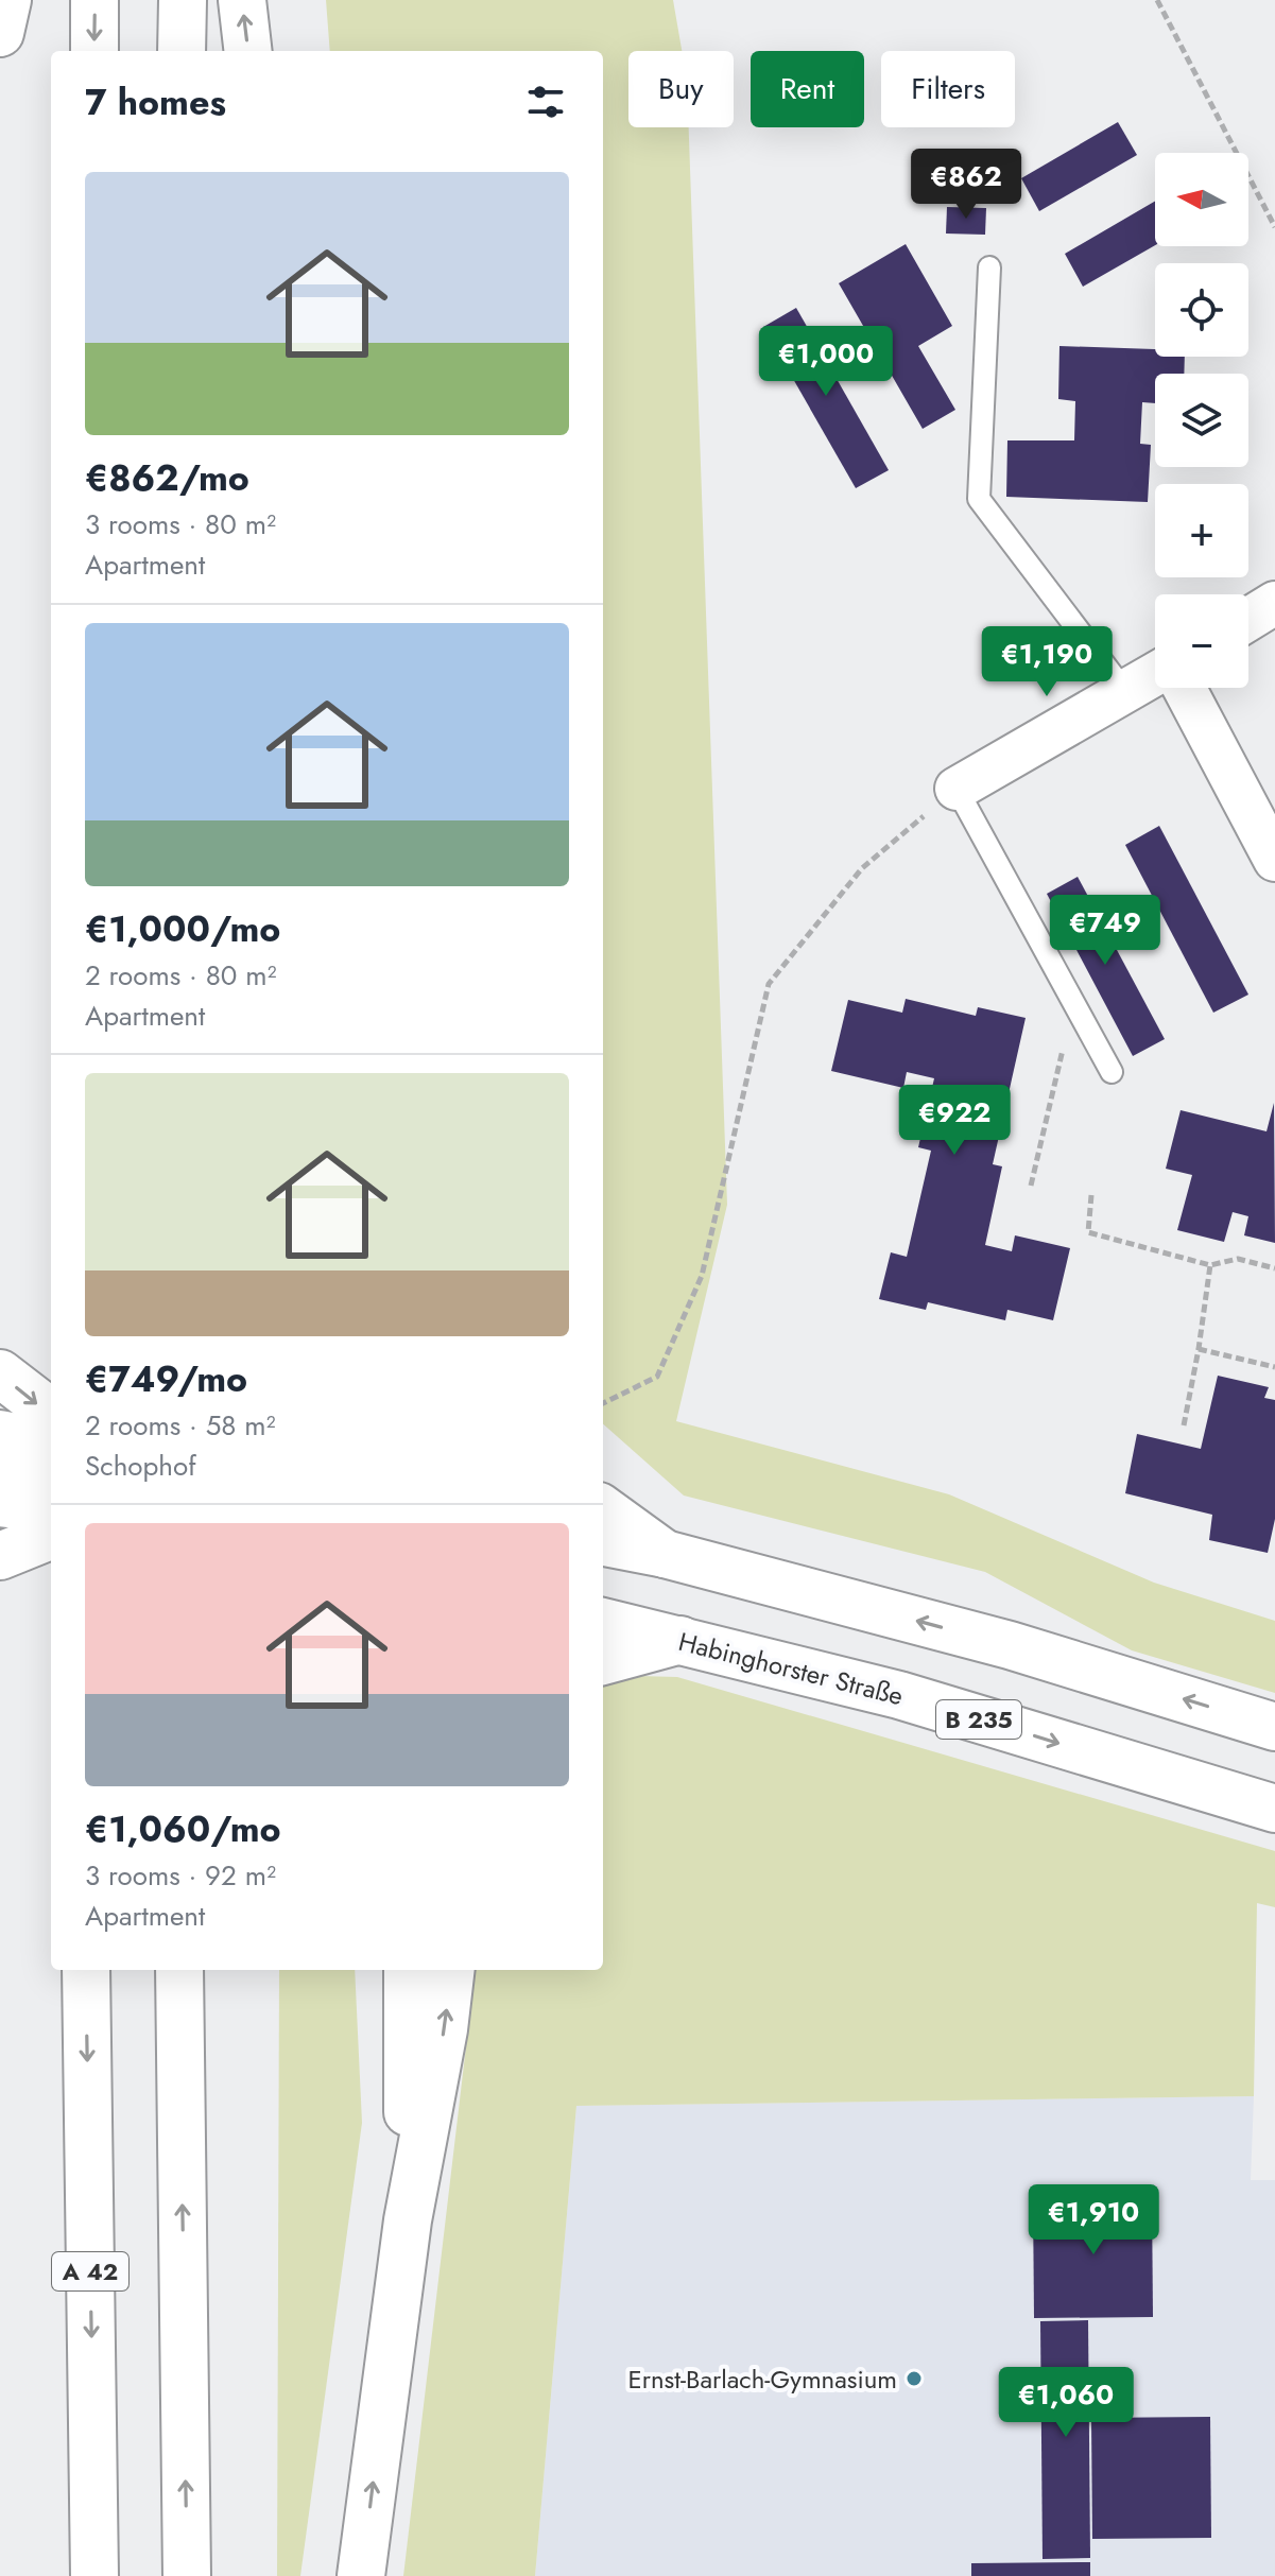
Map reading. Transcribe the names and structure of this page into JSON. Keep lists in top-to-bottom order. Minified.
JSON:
{"streets":{"main road":["Habinghorster Straße","B 235","A 42"]},"places":["Ernst-Barlach-Gymnasium"],"north":"left","page":{"chip":["Buy","Rent","Filters"],"heading":"7 homes","price":["€862","€1,000","€1,190","€749","€922","€1,910","€1,060"],"map_buttons":["+","−"],"list":[{"name":"€862/mo","note":"3 rooms · 80 m² · Apartment"},{"name":"€1,000/mo","note":"2 rooms · 80 m² · Apartment"},{"name":"€749/mo","note":"2 rooms · 58 m² · Schophof"},{"name":"€1,060/mo","note":"3 rooms · 92 m² · Apartment"}]}}
